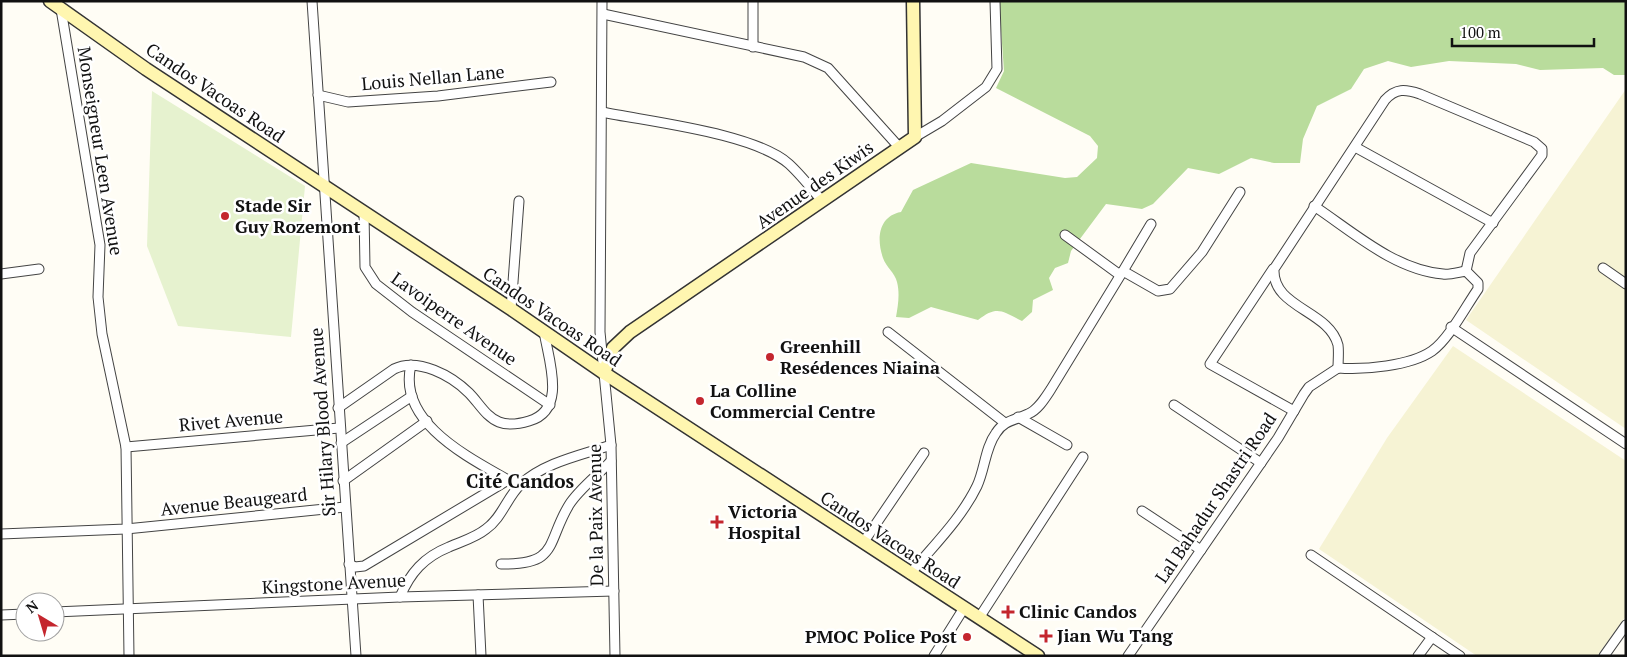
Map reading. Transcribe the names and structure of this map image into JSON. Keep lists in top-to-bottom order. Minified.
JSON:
{"streets":{"main road":["Candos Vacoas Road","Avenue des Kiwis"],"street":["Louis Nellan Lane","Monseigneur Leen Avenue","Lavoiperre Avenue","Rivet Avenue","Sir Hilary Blood Avenue","Lal Bahadur Shastri Road","Avenue Beaugeard","De la Paix Avenue","Kingstone Avenue"]},"crossings":[["Louis Nellan Lane","Sir Hilary Blood Avenue"],["Candos Vacoas Road","Monseigneur Leen Avenue"],["Candos Vacoas Road","Avenue des Kiwis"],["Candos Vacoas Road","Lavoiperre Avenue"],["Candos Vacoas Road","Sir Hilary Blood Avenue"],["Candos Vacoas Road","De la Paix Avenue"],["Monseigneur Leen Avenue","Rivet Avenue"],["Monseigneur Leen Avenue","Avenue Beaugeard"],["Monseigneur Leen Avenue","Kingstone Avenue"],["Avenue des Kiwis","De la Paix Avenue"],["Rivet Avenue","Sir Hilary Blood Avenue"],["Sir Hilary Blood Avenue","Avenue Beaugeard"],["Sir Hilary Blood Avenue","Kingstone Avenue"],["De la Paix Avenue","Kingstone Avenue"]],"districts":["Cité Candos"],"places":{"other":["Stade Sir Guy Rozemont","Greenhill Resédences Niaina","La Colline Commercial Centre","PMOC Police Post"],"health":["Victoria Hospital","Clinic Candos","Jian Wu Tang"]},"scale_bar":"100 m","north":"top left"}
